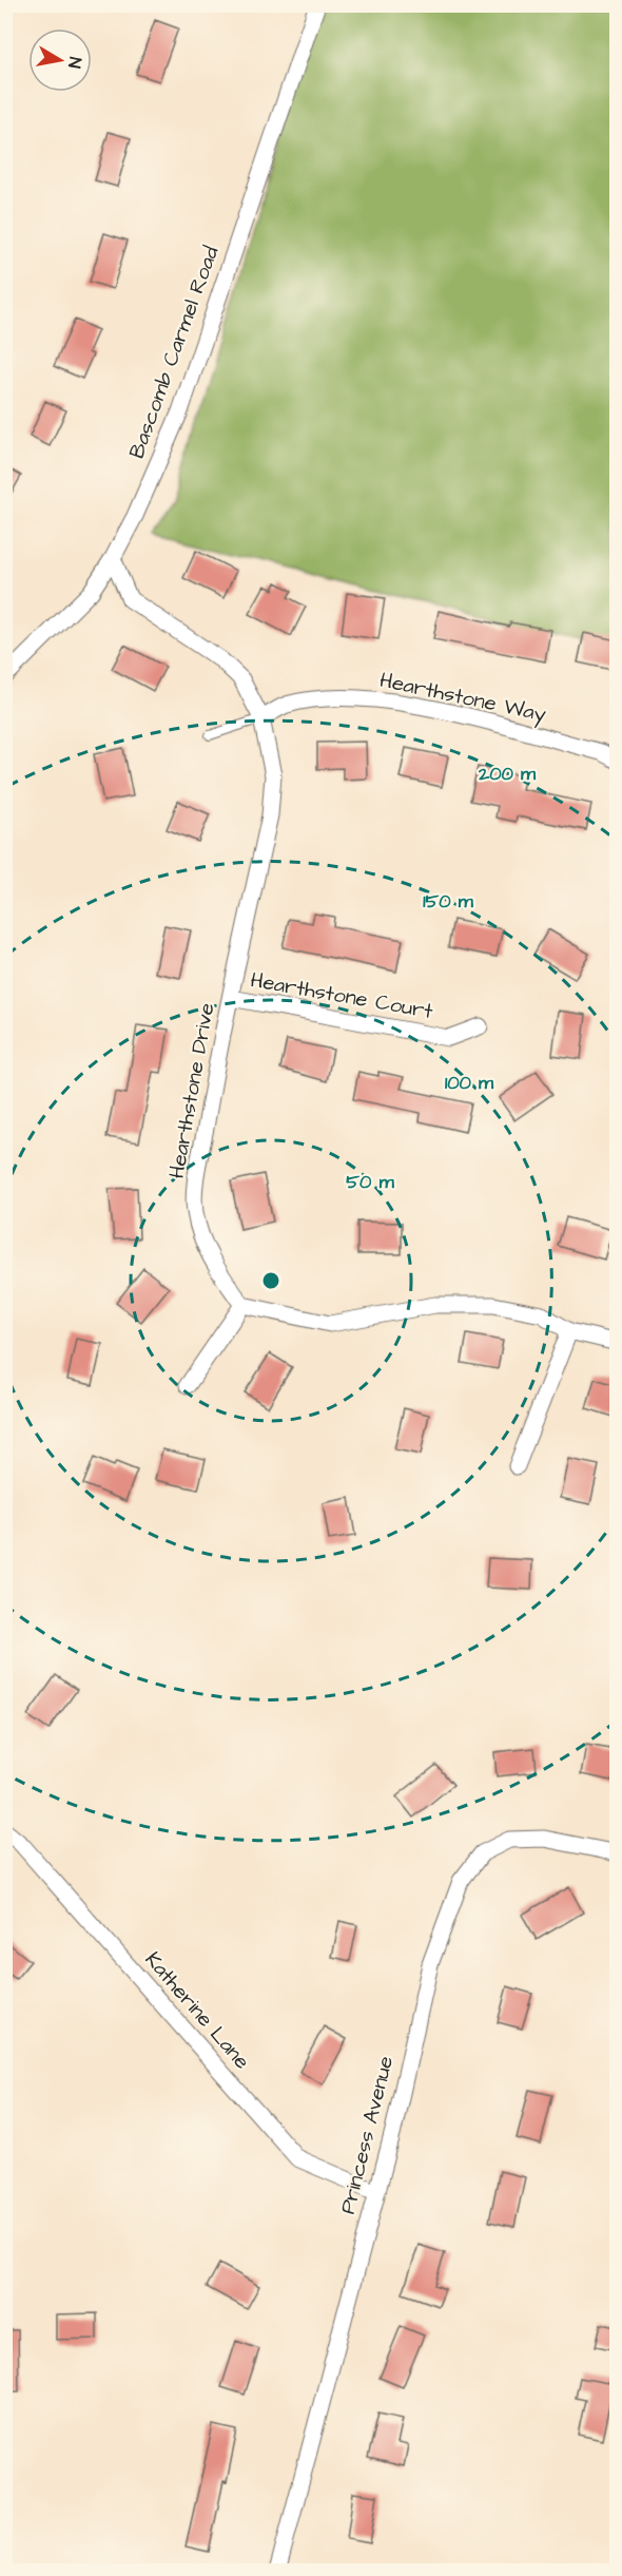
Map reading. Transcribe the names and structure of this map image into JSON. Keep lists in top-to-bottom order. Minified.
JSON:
{"streets":{"street":["Bascomb Carmel Road","Hearthstone Way","Hearthstone Court","Hearthstone Drive","Katherine Lane","Princess Avenue"]},"crossings":[["Bascomb Carmel Road","Hearthstone Drive"],["Hearthstone Way","Hearthstone Drive"],["Hearthstone Court","Hearthstone Drive"],["Katherine Lane","Princess Avenue"]],"north":"right","rings":["200 m","150 m","100 m","50 m"]}
